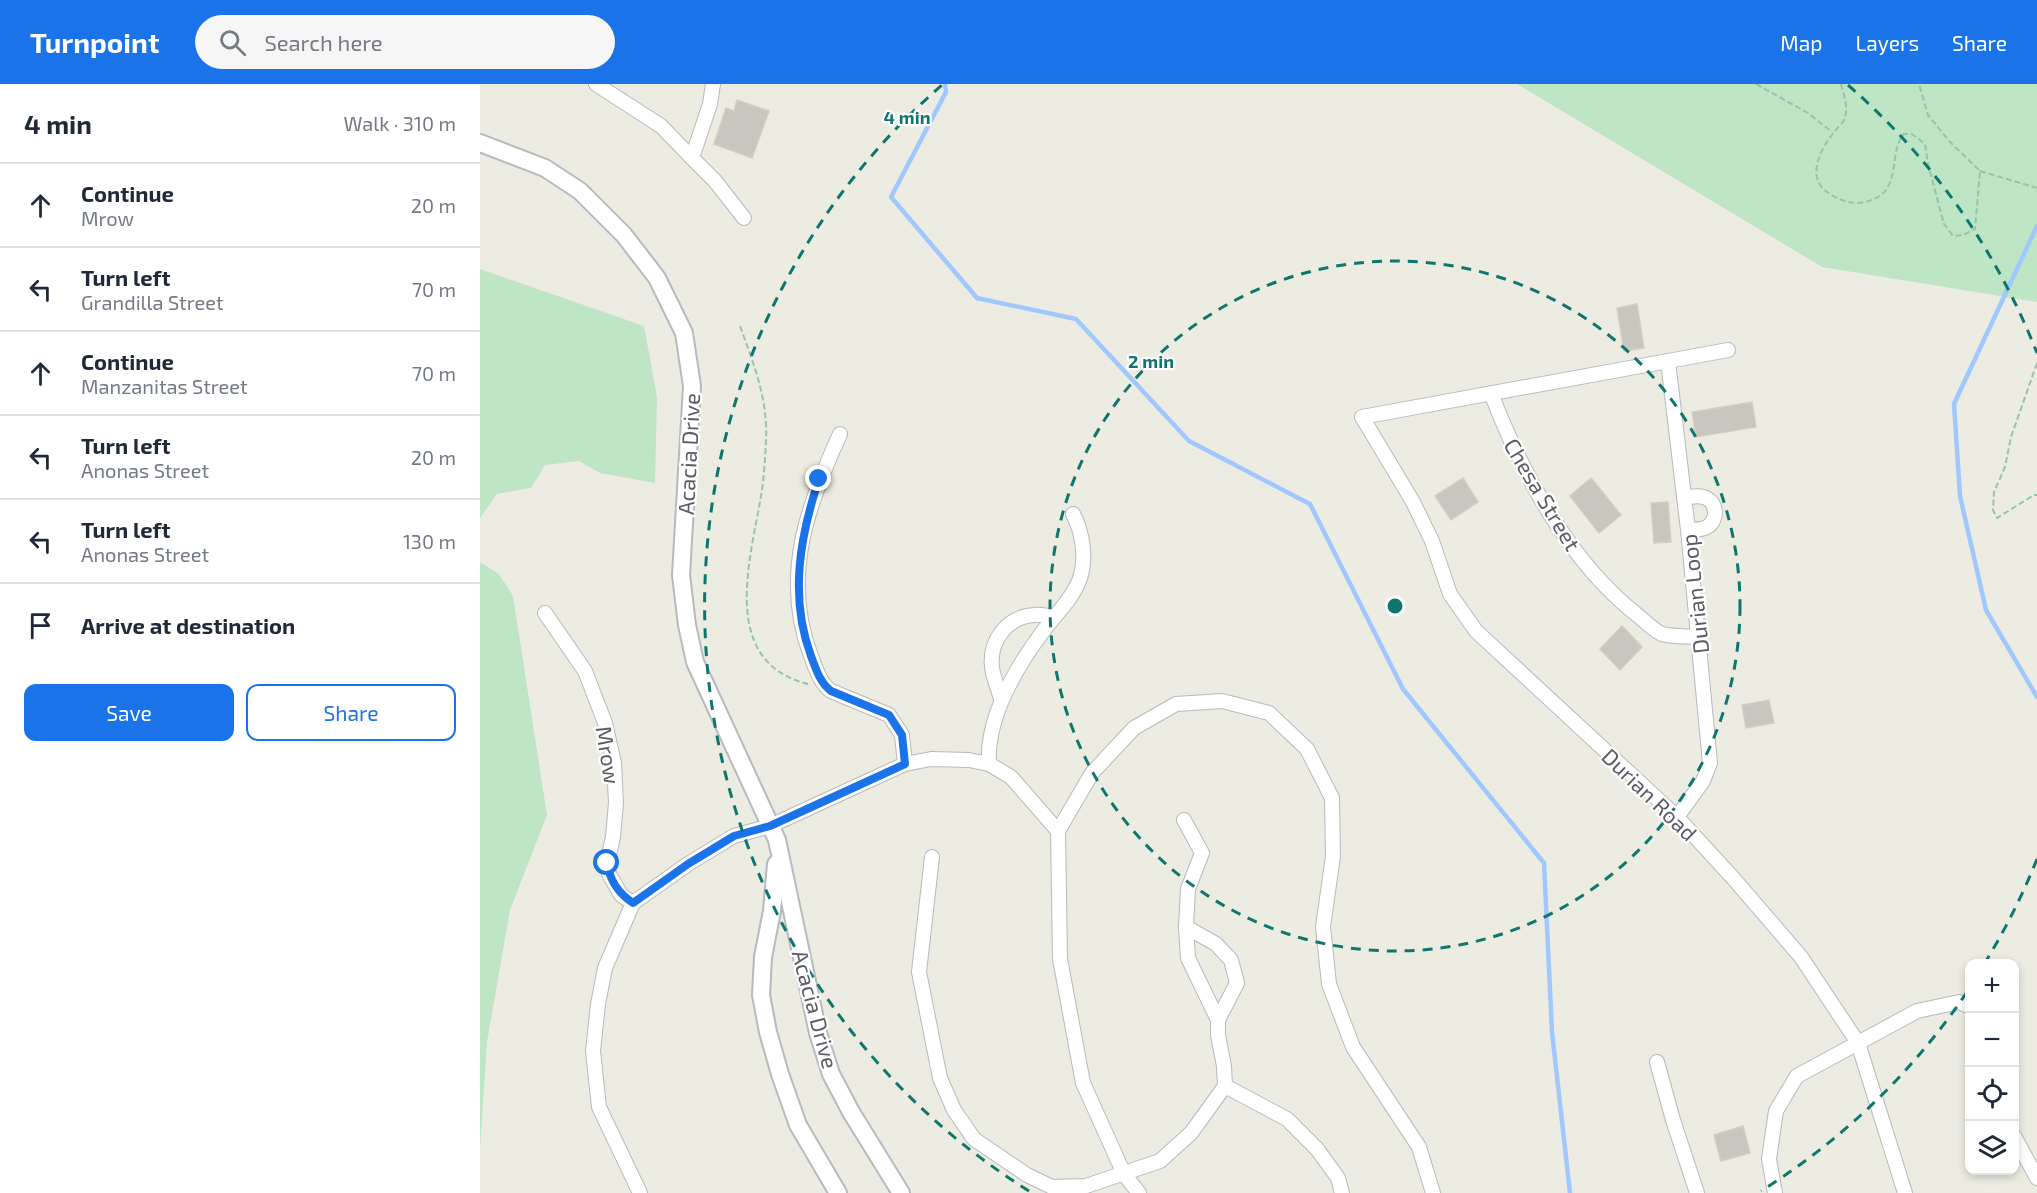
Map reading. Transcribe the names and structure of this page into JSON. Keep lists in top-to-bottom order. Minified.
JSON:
{"streets":{"street":["Acacia Drive","Chesa Street","Durian Loop","Mrow","Durian Road"]},"crossings":[["Chesa Street","Durian Loop"],["Chesa Street","Durian Road"],["Durian Loop","Durian Road"]],"page":{"header":"Turnpoint","search":"Search here","nav":["Map","Layers","Share"],"heading":["4 min","Walk · 310 m"],"list":[["Continue","Mrow","20 m"],["Turn left","Grandilla Street","70 m"],["Continue","Manzanitas Street","70 m"],["Turn left","Anonas Street","20 m"],["Turn left","Anonas Street","130 m"],"Arrive at destination"],"buttons":["Save","Share"],"map_buttons":["+","−"]},"rings":["4 min","2 min"]}
